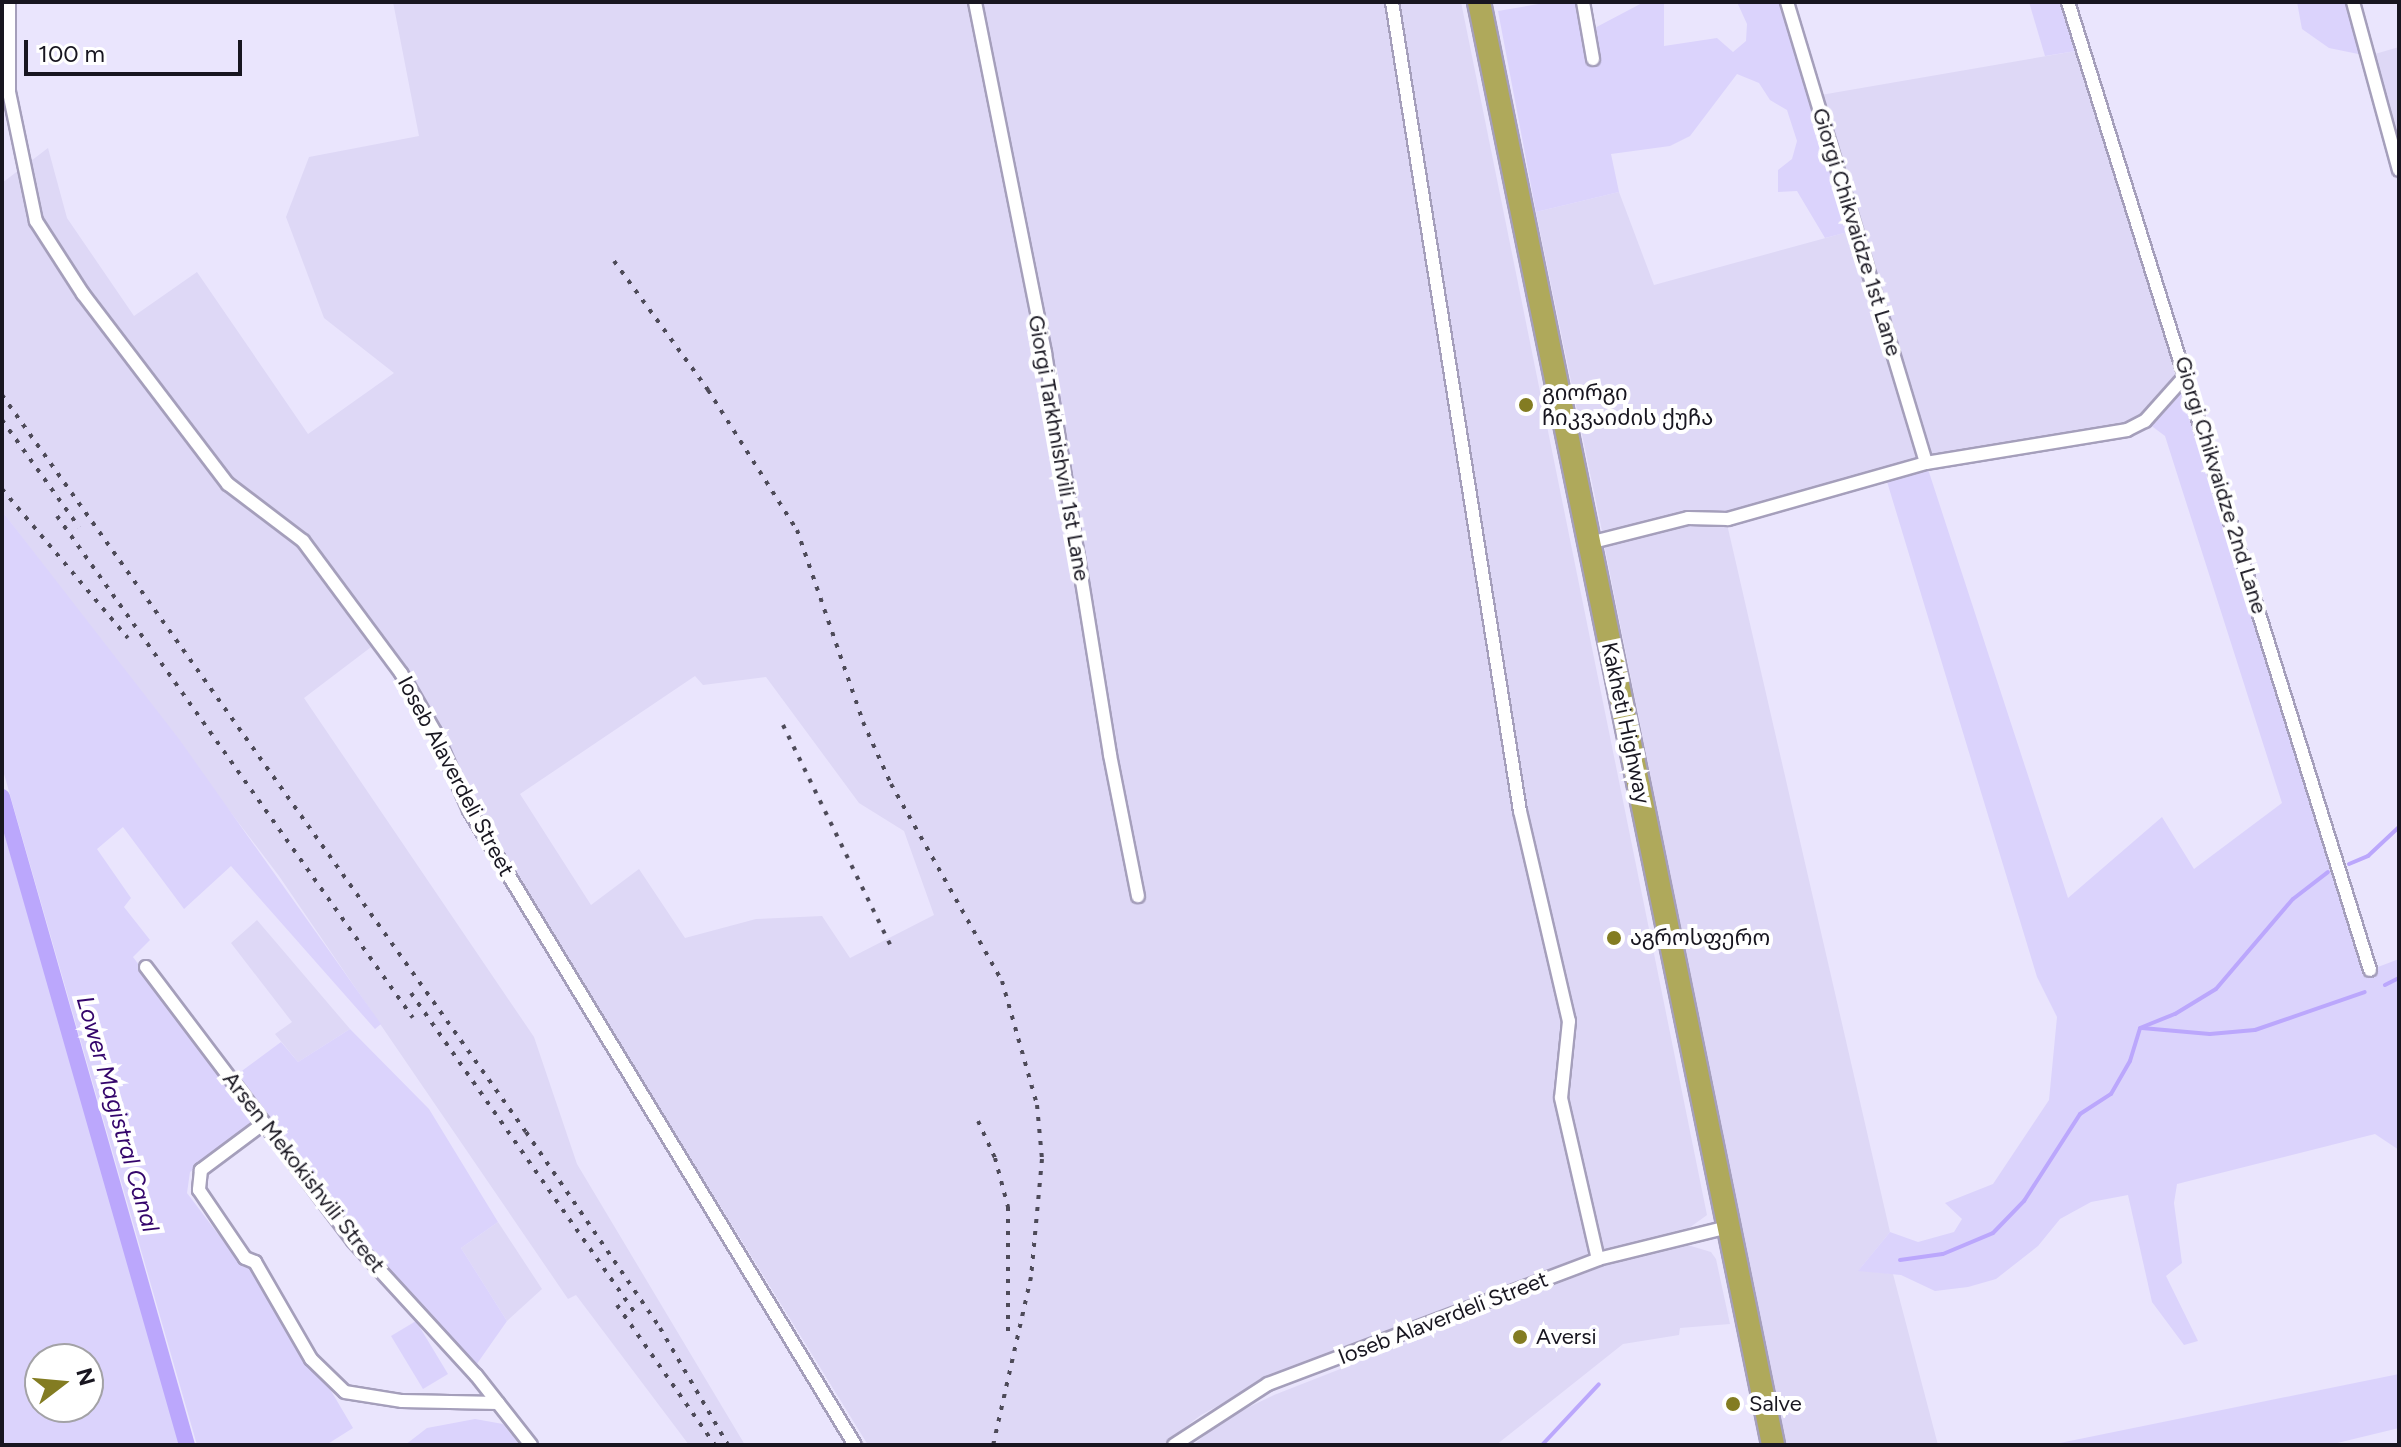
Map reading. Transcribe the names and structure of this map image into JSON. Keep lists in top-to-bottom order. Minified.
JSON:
{"streets":{"highway":["Kakheti Highway"],"street":["Giorgi Chikvaidze 1st Lane","Giorgi Tarkhnishvili 1st Lane","Giorgi Chikvaidze 2nd Lane","Ioseb Alaverdeli Street","Arsen Mekokishvili Street"]},"crossings":[["Kakheti Highway","Ioseb Alaverdeli Street"]],"water":["Lower Magistral Canal"],"places":["გიორგი ჩიკვაიძის ქუჩა","აგროსფერო","Aversi","Salve"],"scale_bar":"100 m","north":"right"}
